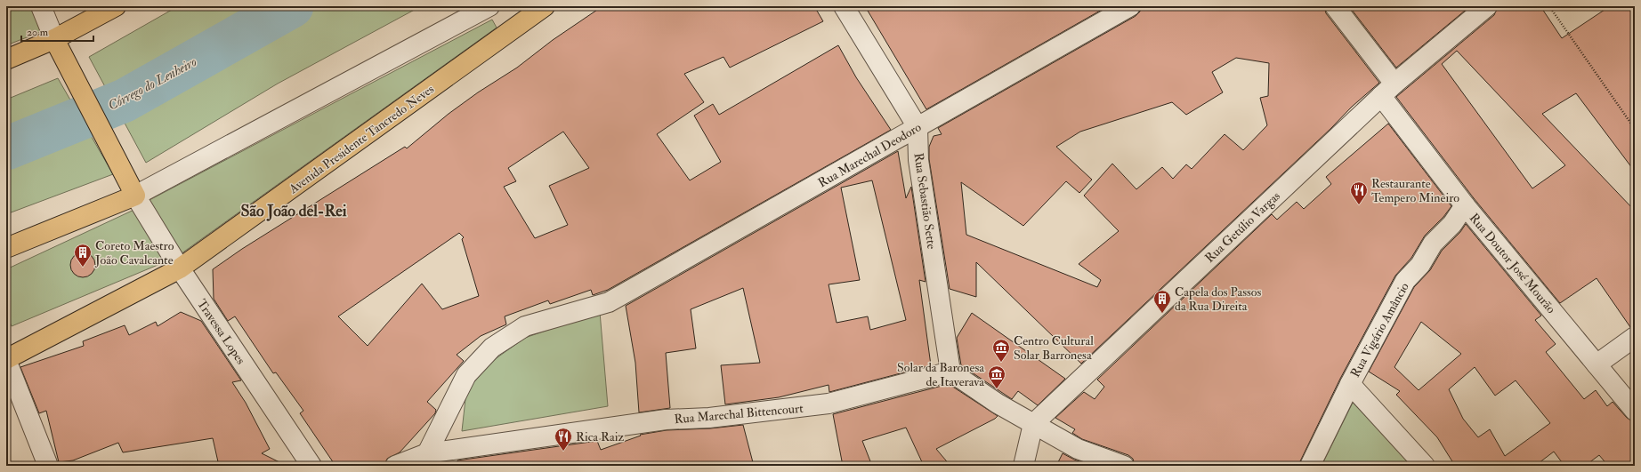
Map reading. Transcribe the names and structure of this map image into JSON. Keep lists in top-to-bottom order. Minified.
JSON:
{"streets":{"main road":["Avenida Presidente Tancredo Neves"],"street":["Rua Marechal Deodoro","Rua Sebastião Sette","Rua Getúlio Vargas","Rua Doutor José Mourão","Rua Vigário Amâncio","Travessa Lopes","Rua Marechal Bittencourt"]},"crossings":[["Avenida Presidente Tancredo Neves","Travessa Lopes"],["Rua Marechal Deodoro","Rua Sebastião Sette"],["Rua Marechal Deodoro","Rua Marechal Bittencourt"],["Rua Sebastião Sette","Rua Marechal Bittencourt"],["Rua Getúlio Vargas","Rua Doutor José Mourão"],["Rua Doutor José Mourão","Rua Vigário Amâncio"]],"districts":["São João del-Rei"],"water":["Córrego do Lenheiro"],"places":{"restaurant":["Restaurante Tempero Mineiro","Rica Raiz"],"building":["Coreto Maestro João Cavalcante","Capela dos Passos da Rua Direita"],"museum":["Centro Cultural Solar Barronesa","Solar da Baronesa de Itaverava"]},"scale_bar":"20 m"}
